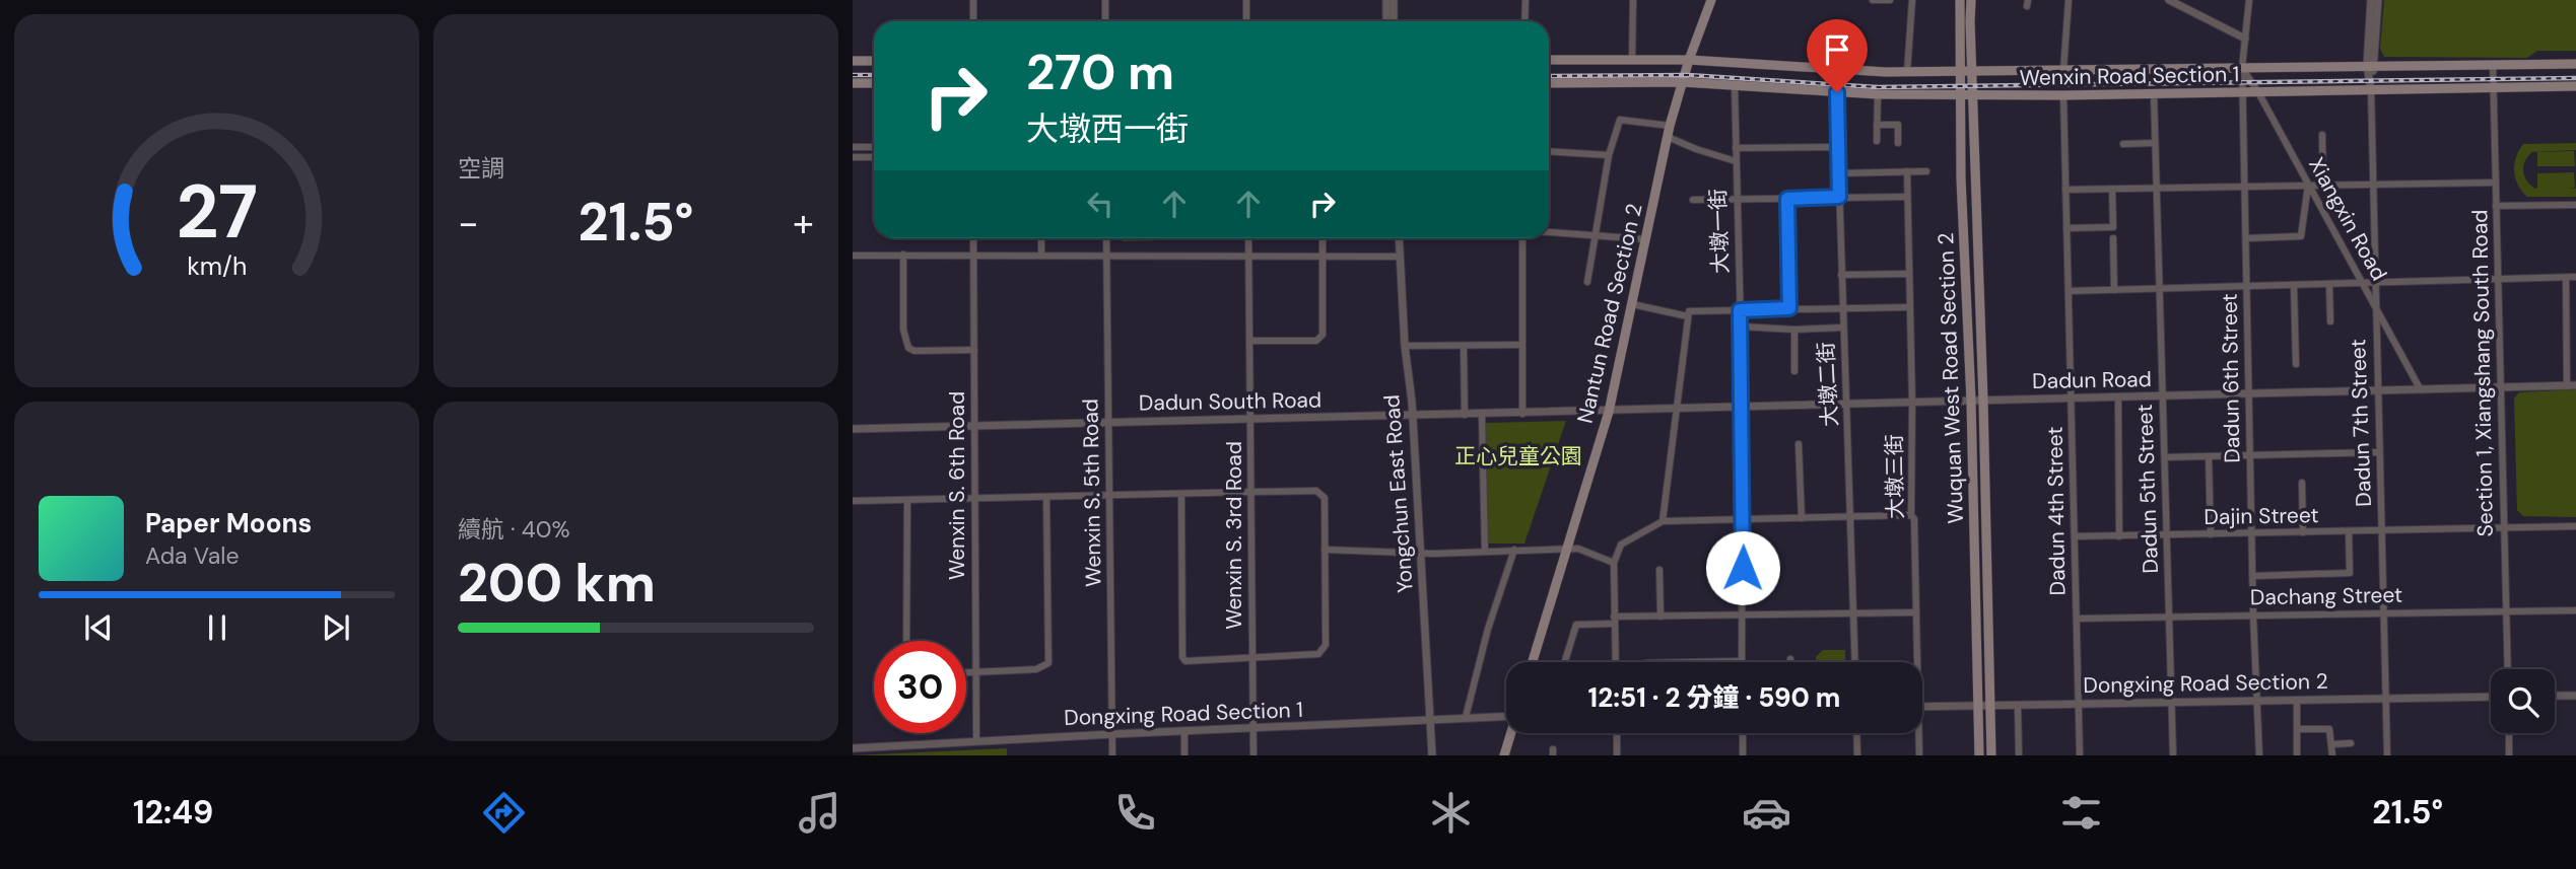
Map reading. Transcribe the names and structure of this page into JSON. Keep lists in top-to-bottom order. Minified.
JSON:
{"streets":{"main road":["Wenxin Road Section 1","Nantun Road Section 2","Wuquan West Road Section 2"],"street":["Xiangxin Road","大墩一街","Section 1, Xiangshang South Road","Dadun 6th Street","Dadun Road","大墩二街","Dadun South Road","Dadun 7th Street","大墩三街","Wenxin S. 6th Road","Dadun 5th Street","Wenxin S. 5th Road","Yongchun East Road","Dadun 4th Street","Dajin Street","Wenxin S. 3rd Road","Dachang Street","Dongxing Road Section 2","Dongxing Road Section 1"]},"crossings":[["Wenxin Road Section 1","Xiangxin Road"],["Wenxin Road Section 1","大墩一街"],["Wenxin Road Section 1","Nantun Road Section 2"],["Wenxin Road Section 1","Section 1, Xiangshang South Road"],["Wenxin Road Section 1","Wuquan West Road Section 2"],["Wenxin Road Section 1","Dadun 6th Street"],["Wenxin Road Section 1","大墩二街"],["Wenxin Road Section 1","Dadun 7th Street"],["Wenxin Road Section 1","Dadun 5th Street"],["Wenxin Road Section 1","Dadun 4th Street"],["Xiangxin Road","Dadun 6th Street"],["Xiangxin Road","Dadun Road"],["Xiangxin Road","Dadun 7th Street"],["大墩一街","Dadun Road"],["Nantun Road Section 2","Dadun Road"],["Nantun Road Section 2","Dadun South Road"],["Section 1, Xiangshang South Road","Dadun Road"],["Section 1, Xiangshang South Road","Dajin Street"],["Section 1, Xiangshang South Road","Dachang Street"],["Wuquan West Road Section 2","Dadun Road"],["Wuquan West Road Section 2","Dongxing Road Section 2"],["Dadun 6th Street","Dadun Road"],["Dadun 6th Street","Dajin Street"],["Dadun 6th Street","Dachang Street"],["Dadun 6th Street","Dongxing Road Section 2"],["Dadun Road","大墩二街"],["Dadun Road","Dadun South Road"],["Dadun Road","Dadun 7th Street"],["Dadun Road","大墩三街"],["Dadun Road","Dadun 5th Street"],["Dadun Road","Dadun 4th Street"],["Dadun South Road","Wenxin S. 6th Road"],["Dadun South Road","Wenxin S. 5th Road"],["Dadun South Road","Yongchun East Road"],["Dadun South Road","Wenxin S. 3rd Road"],["Dadun 7th Street","Dajin Street"],["Dadun 7th Street","Dachang Street"],["Dadun 7th Street","Dongxing Road Section 2"],["Wenxin S. 6th Road","Dongxing Road Section 1"],["Dadun 5th Street","Dajin Street"],["Dadun 5th Street","Dachang Street"],["Dadun 5th Street","Dongxing Road Section 2"],["Wenxin S. 5th Road","Dongxing Road Section 1"],["Yongchun East Road","Dongxing Road Section 1"],["Dadun 4th Street","Dajin Street"],["Dadun 4th Street","Dachang Street"],["Dadun 4th Street","Dongxing Road Section 2"],["Wenxin S. 3rd Road","Dongxing Road Section 1"]],"parks":["正心兒童公園"],"page":{"tile":["空調",["續航 · 40%","200 km"]],"turn":["270 m","大墩西一街"],"heat":["−","21.5°","+"],"song":["Paper Moons","Ada Vale"],"limit":"30","trip":"12:51 · 2 分鐘 · 590 m","tabs":["12:49","21.5°"],"gauge":["27","km/h"]}}
